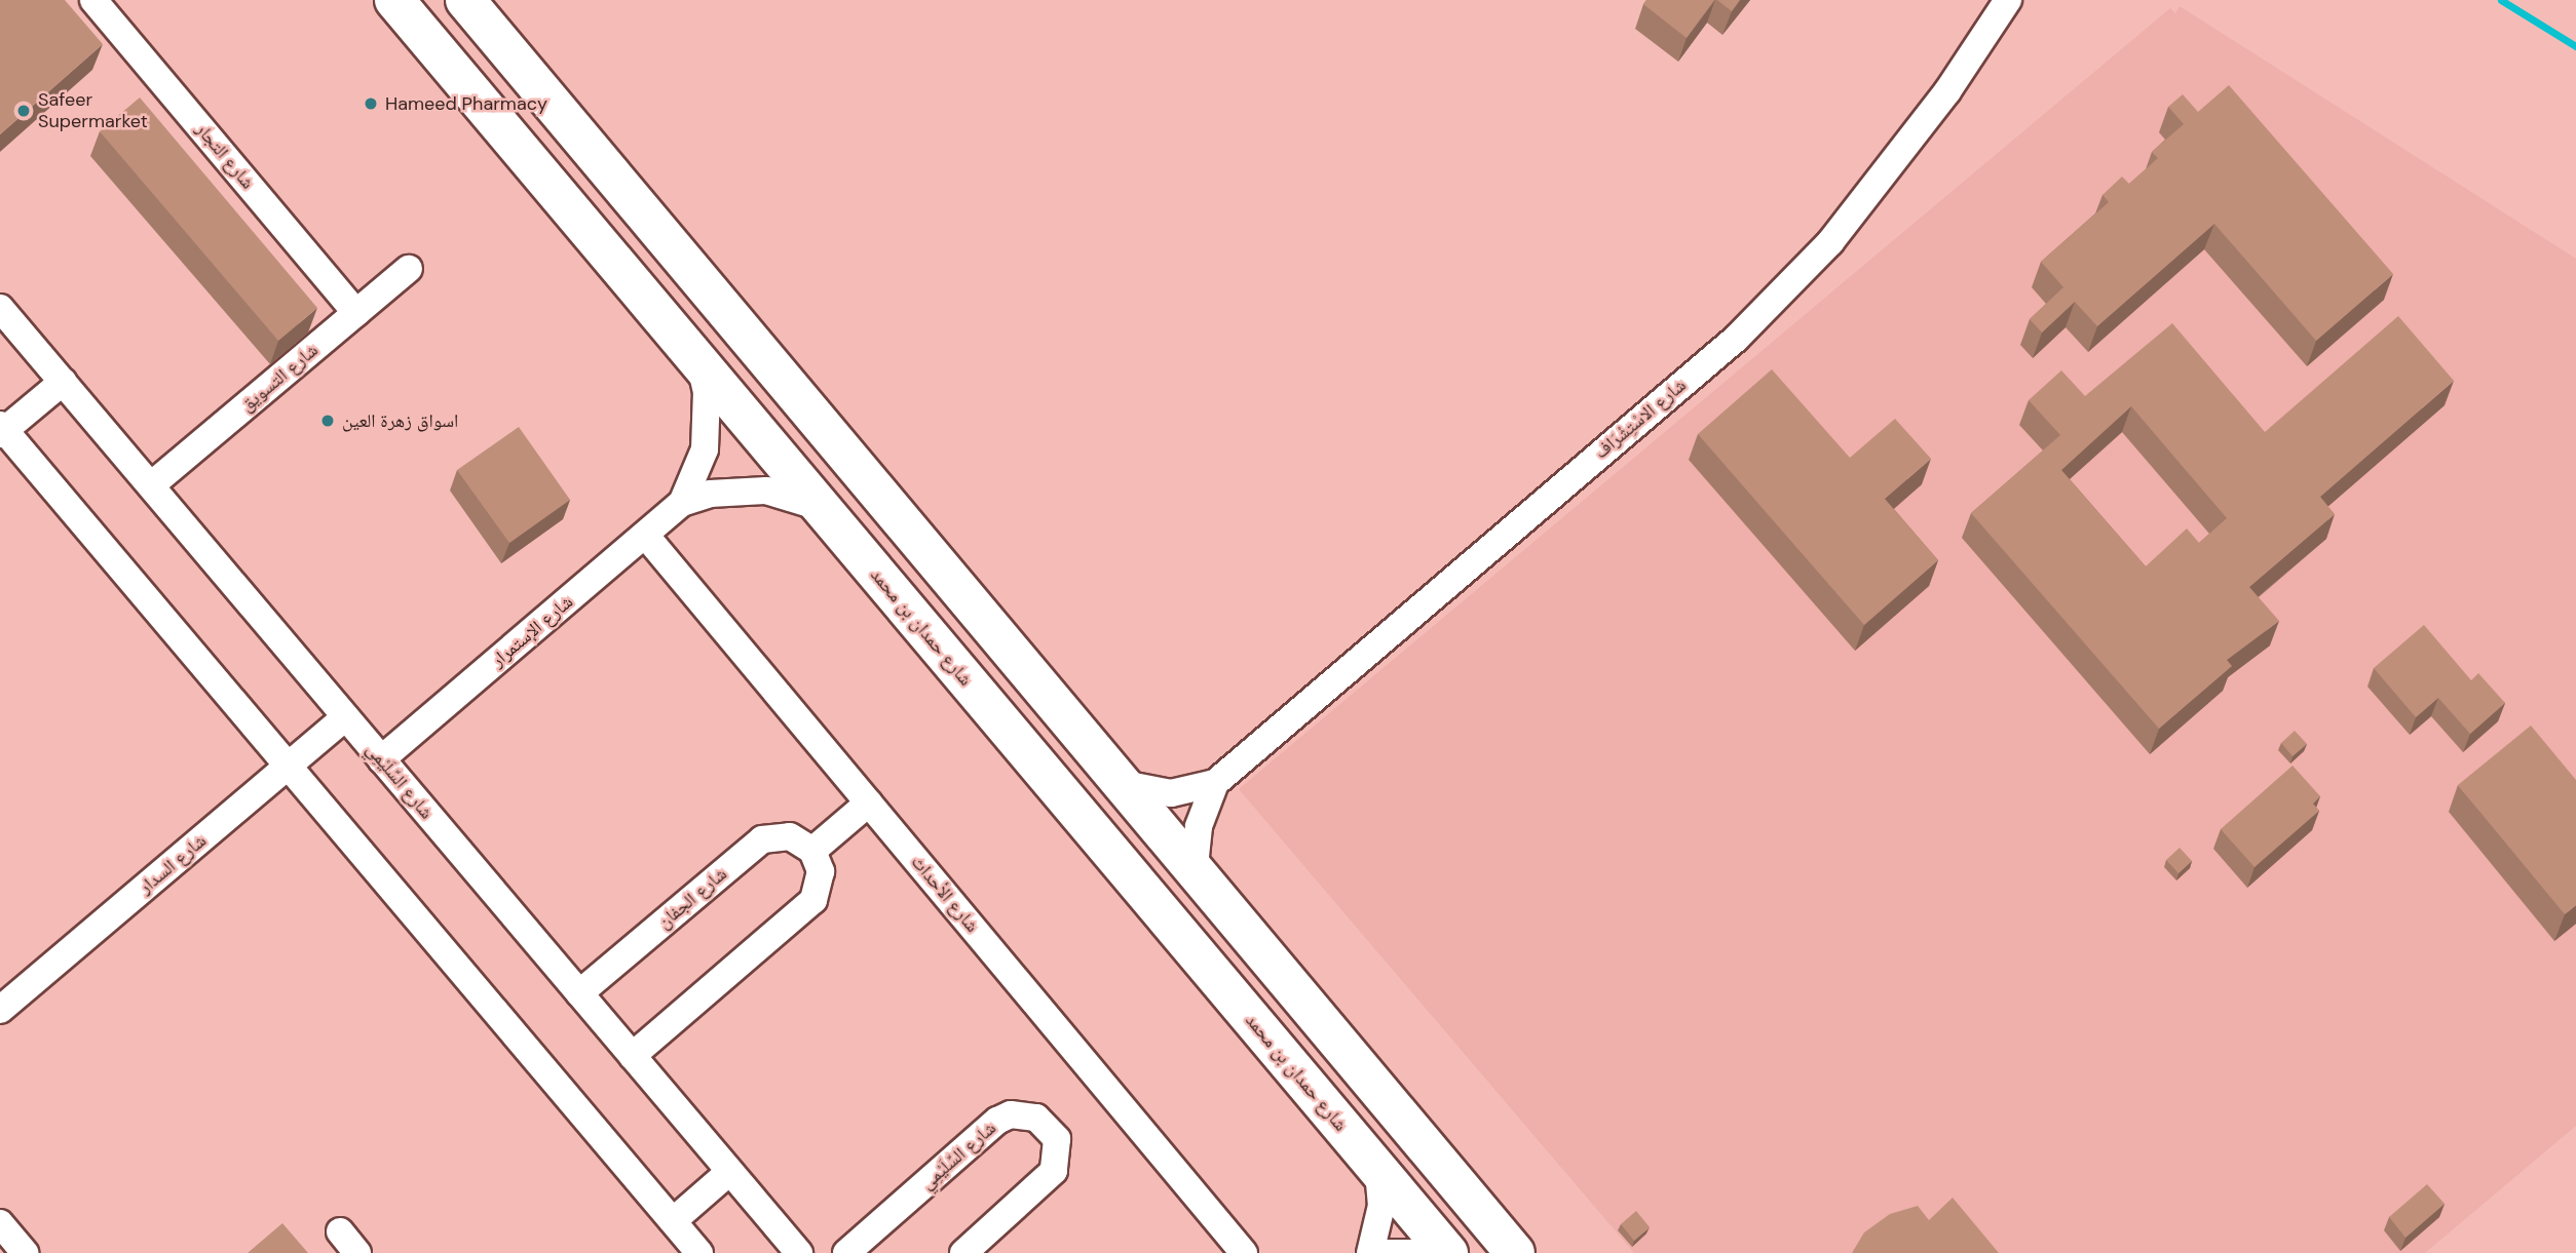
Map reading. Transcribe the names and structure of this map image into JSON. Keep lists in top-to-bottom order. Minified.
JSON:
{"streets":{"main road":["شارع حمدان بن محمد"],"street":["شارع التجار","شارع التسويق","شارع الاسْتِشْرَاف","شارع الإستمرار","شارع السِّلَيْمِي","شارع السدار","شارع الأحداث","شارع الجفان"]},"crossings":[["شارع التجار","شارع التسويق"],["شارع التسويق","شارع السِّلَيْمِي"],["شارع حمدان بن محمد","شارع الإستمرار"],["شارع الإستمرار","شارع السِّلَيْمِي"],["شارع الإستمرار","شارع الأحداث"],["شارع السِّلَيْمِي","شارع السدار"],["شارع السِّلَيْمِي","شارع الجفان"]],"places":["Hameed Pharmacy","Safeer Supermarket","اسواق زهرة العين"]}
